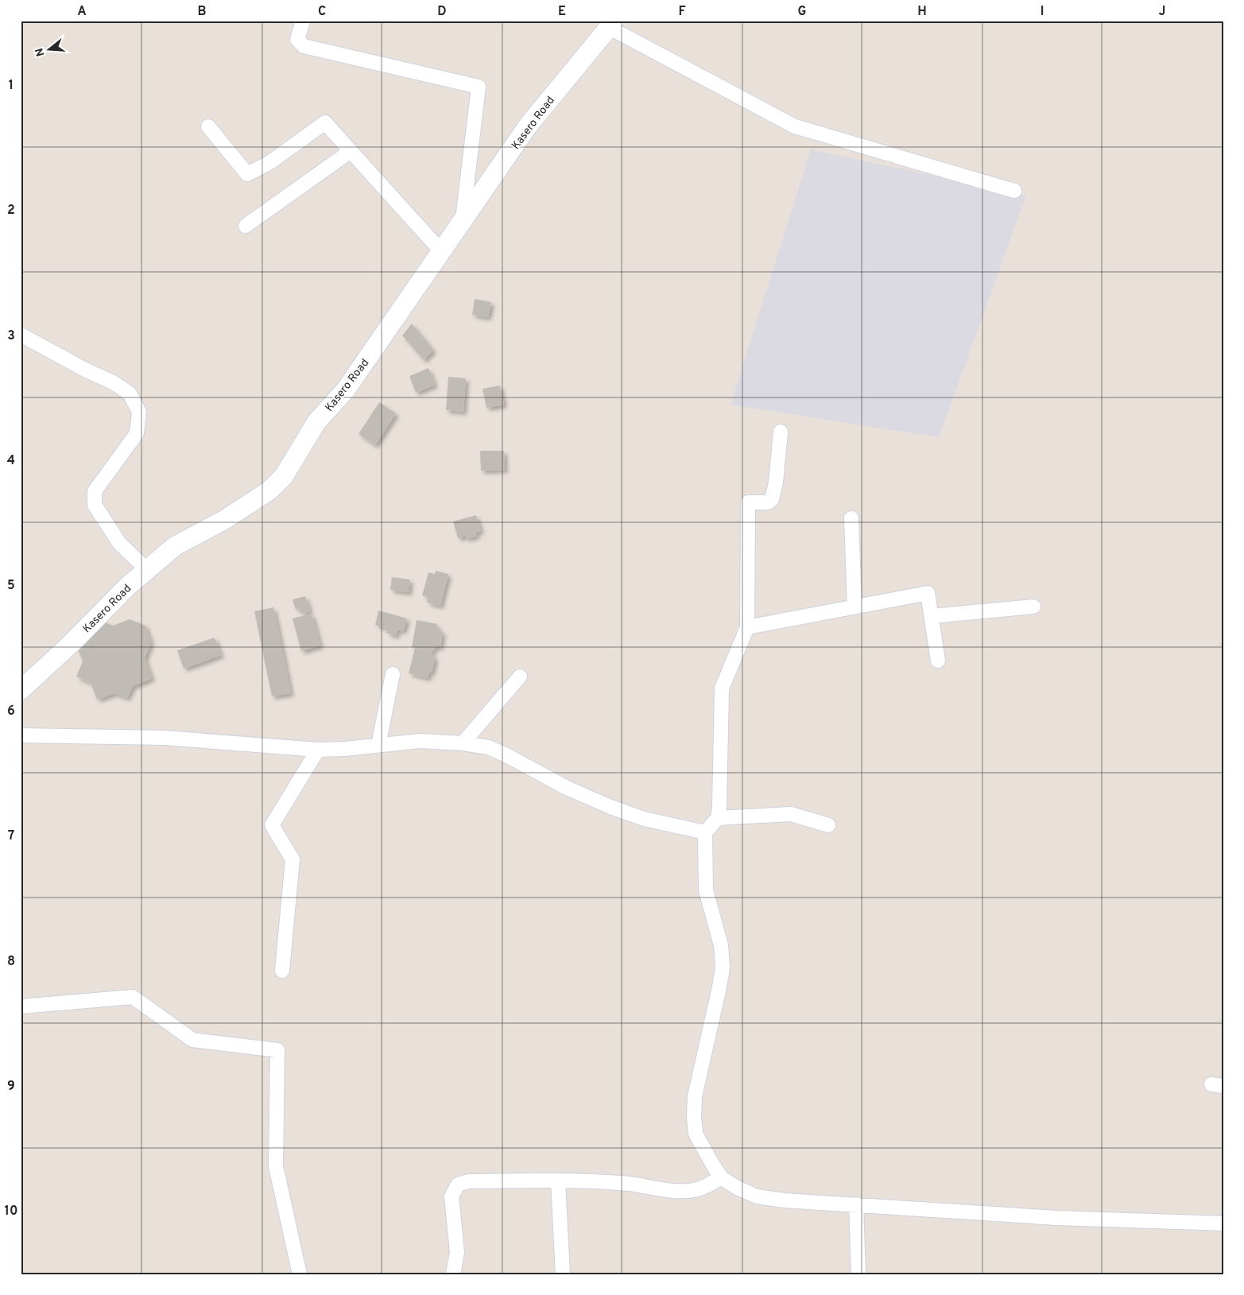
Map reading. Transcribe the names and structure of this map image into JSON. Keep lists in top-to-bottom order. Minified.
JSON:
{"streets":{"street":["Kasero Road"]},"north":"left","grid":{"columns":["A","B","C","D","E","F","G","H","I","J"],"rows":["1","2","3","4","5","6","7","8","9","10"]}}
